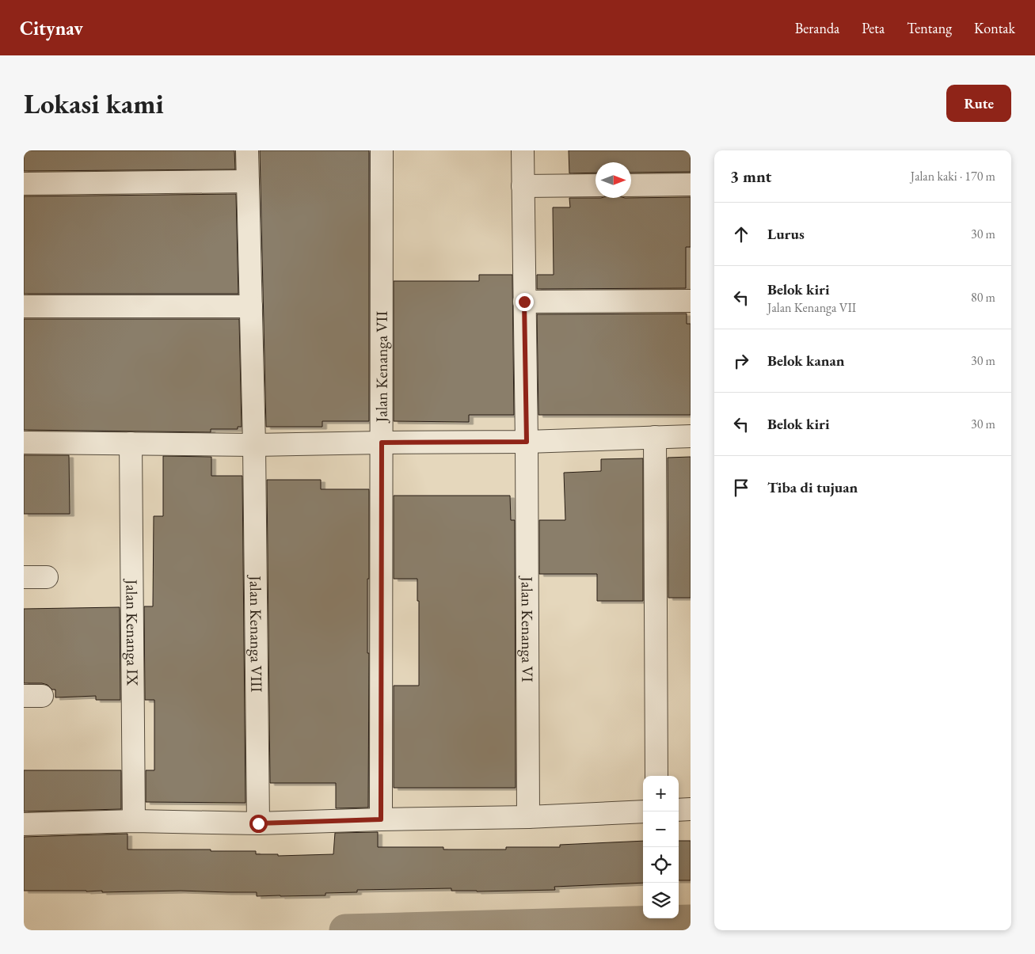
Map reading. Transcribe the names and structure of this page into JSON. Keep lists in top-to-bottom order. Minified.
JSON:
{"streets":{"street":["Jalan Kenanga VII","Jalan Kenanga VI","Jalan Kenanga IX","Jalan Kenanga VIII"]},"north":"right","page":{"header":"Citynav","nav":["Beranda","Peta","Tentang","Kontak"],"buttons":"Rute","title":"Lokasi kami","heading":["3 mnt","Jalan kaki · 170 m"],"list":[["Lurus","30 m"],["Belok kiri","Jalan Kenanga VII","80 m"],["Belok kanan","30 m"],["Belok kiri","30 m"],"Tiba di tujuan"],"map_buttons":["+","−"]}}
